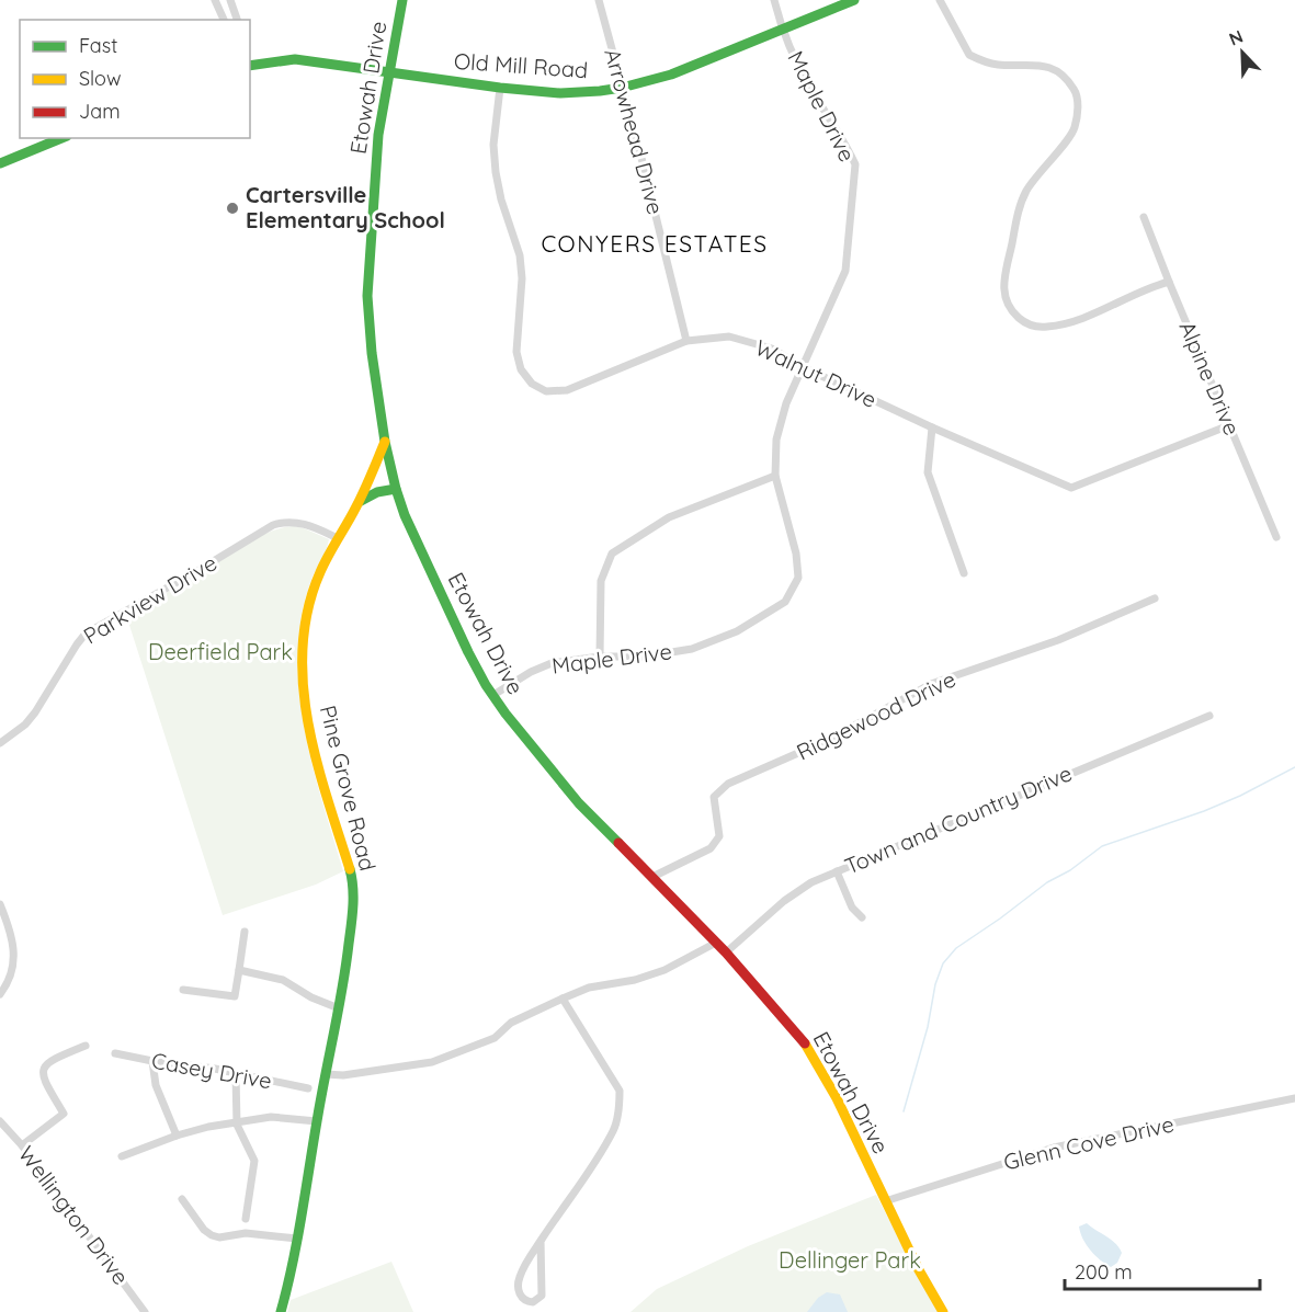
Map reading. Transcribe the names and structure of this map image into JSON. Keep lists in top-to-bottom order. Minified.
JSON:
{"streets":{"street":["Old Mill Road","Etowah Drive","Maple Drive","Arrowhead Drive","Walnut Drive","Alpine Drive","Parkview Drive","Ridgewood Drive","Pine Grove Road","Town and Country Drive","Casey Drive","Glenn Cove Drive","Wellington Drive"]},"crossings":[["Old Mill Road","Etowah Drive"],["Old Mill Road","Maple Drive"],["Old Mill Road","Arrowhead Drive"],["Old Mill Road","Walnut Drive"],["Etowah Drive","Maple Drive"],["Etowah Drive","Ridgewood Drive"],["Etowah Drive","Pine Grove Road"],["Etowah Drive","Town and Country Drive"],["Etowah Drive","Glenn Cove Drive"],["Maple Drive","Walnut Drive"],["Arrowhead Drive","Walnut Drive"],["Walnut Drive","Alpine Drive"],["Parkview Drive","Pine Grove Road"]],"districts":["CONYERS ESTATES"],"parks":["Deerfield Park","Dellinger Park"],"places":["Cartersville Elementary School"],"legend":["Fast","Slow","Jam"],"scale_bar":"200 m","north":"top left"}
